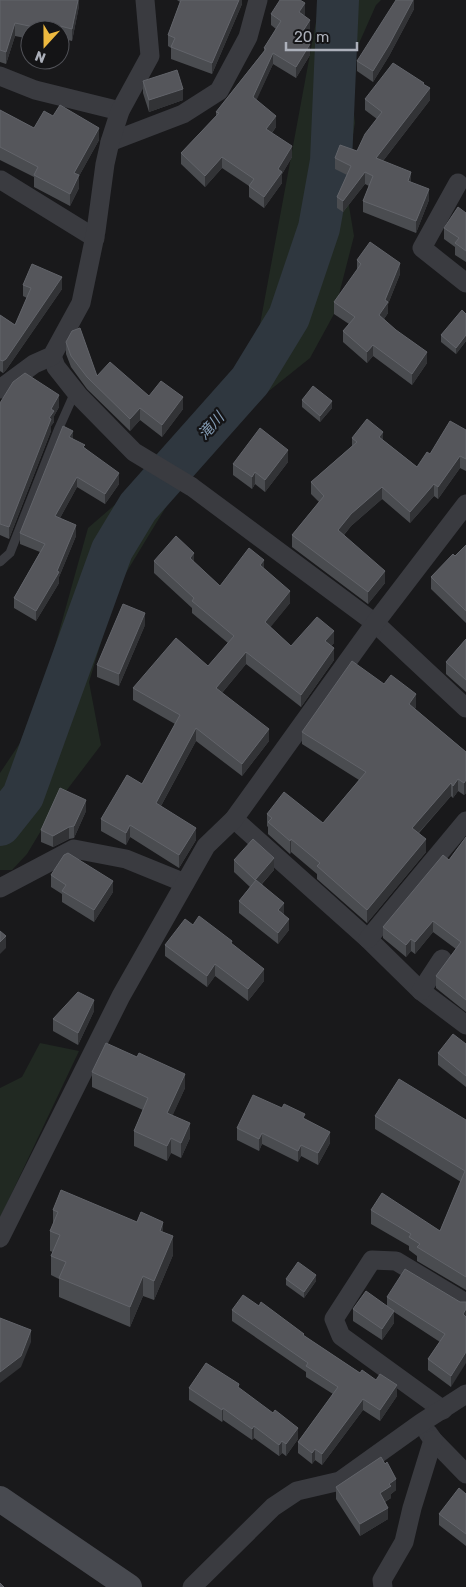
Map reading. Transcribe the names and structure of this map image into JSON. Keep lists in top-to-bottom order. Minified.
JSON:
{"water":["滝川"],"scale_bar":"20 m","north":"bottom"}
